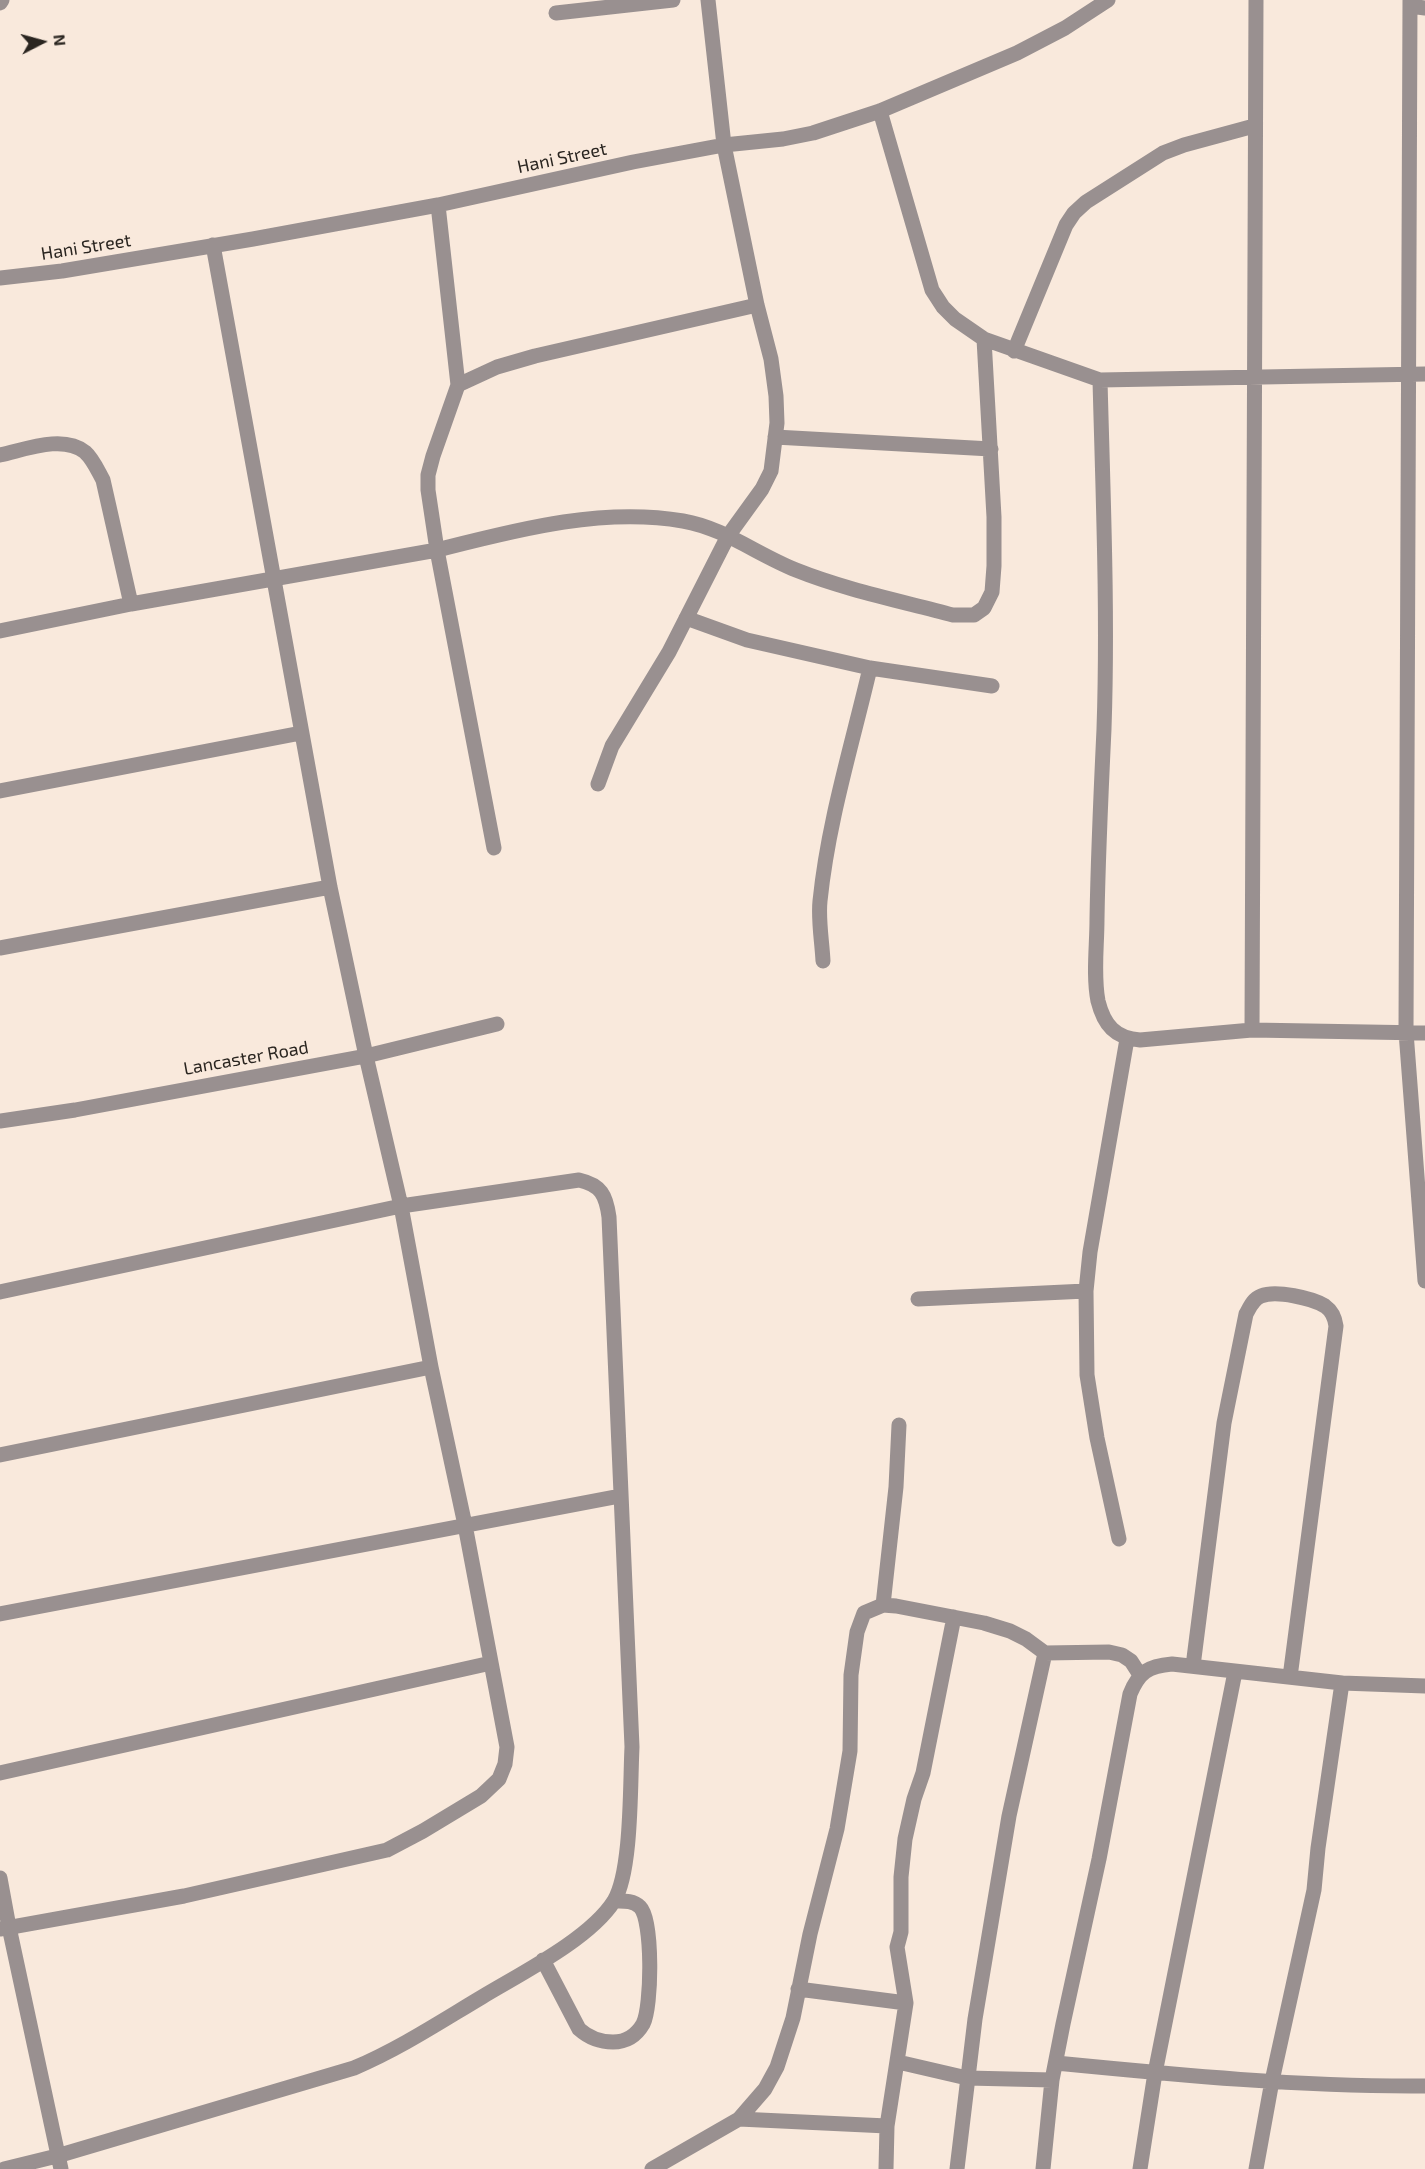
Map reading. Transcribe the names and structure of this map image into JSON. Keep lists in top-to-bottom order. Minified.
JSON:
{"streets":{"street":["Hani Street","Lancaster Road"]},"north":"right"}
